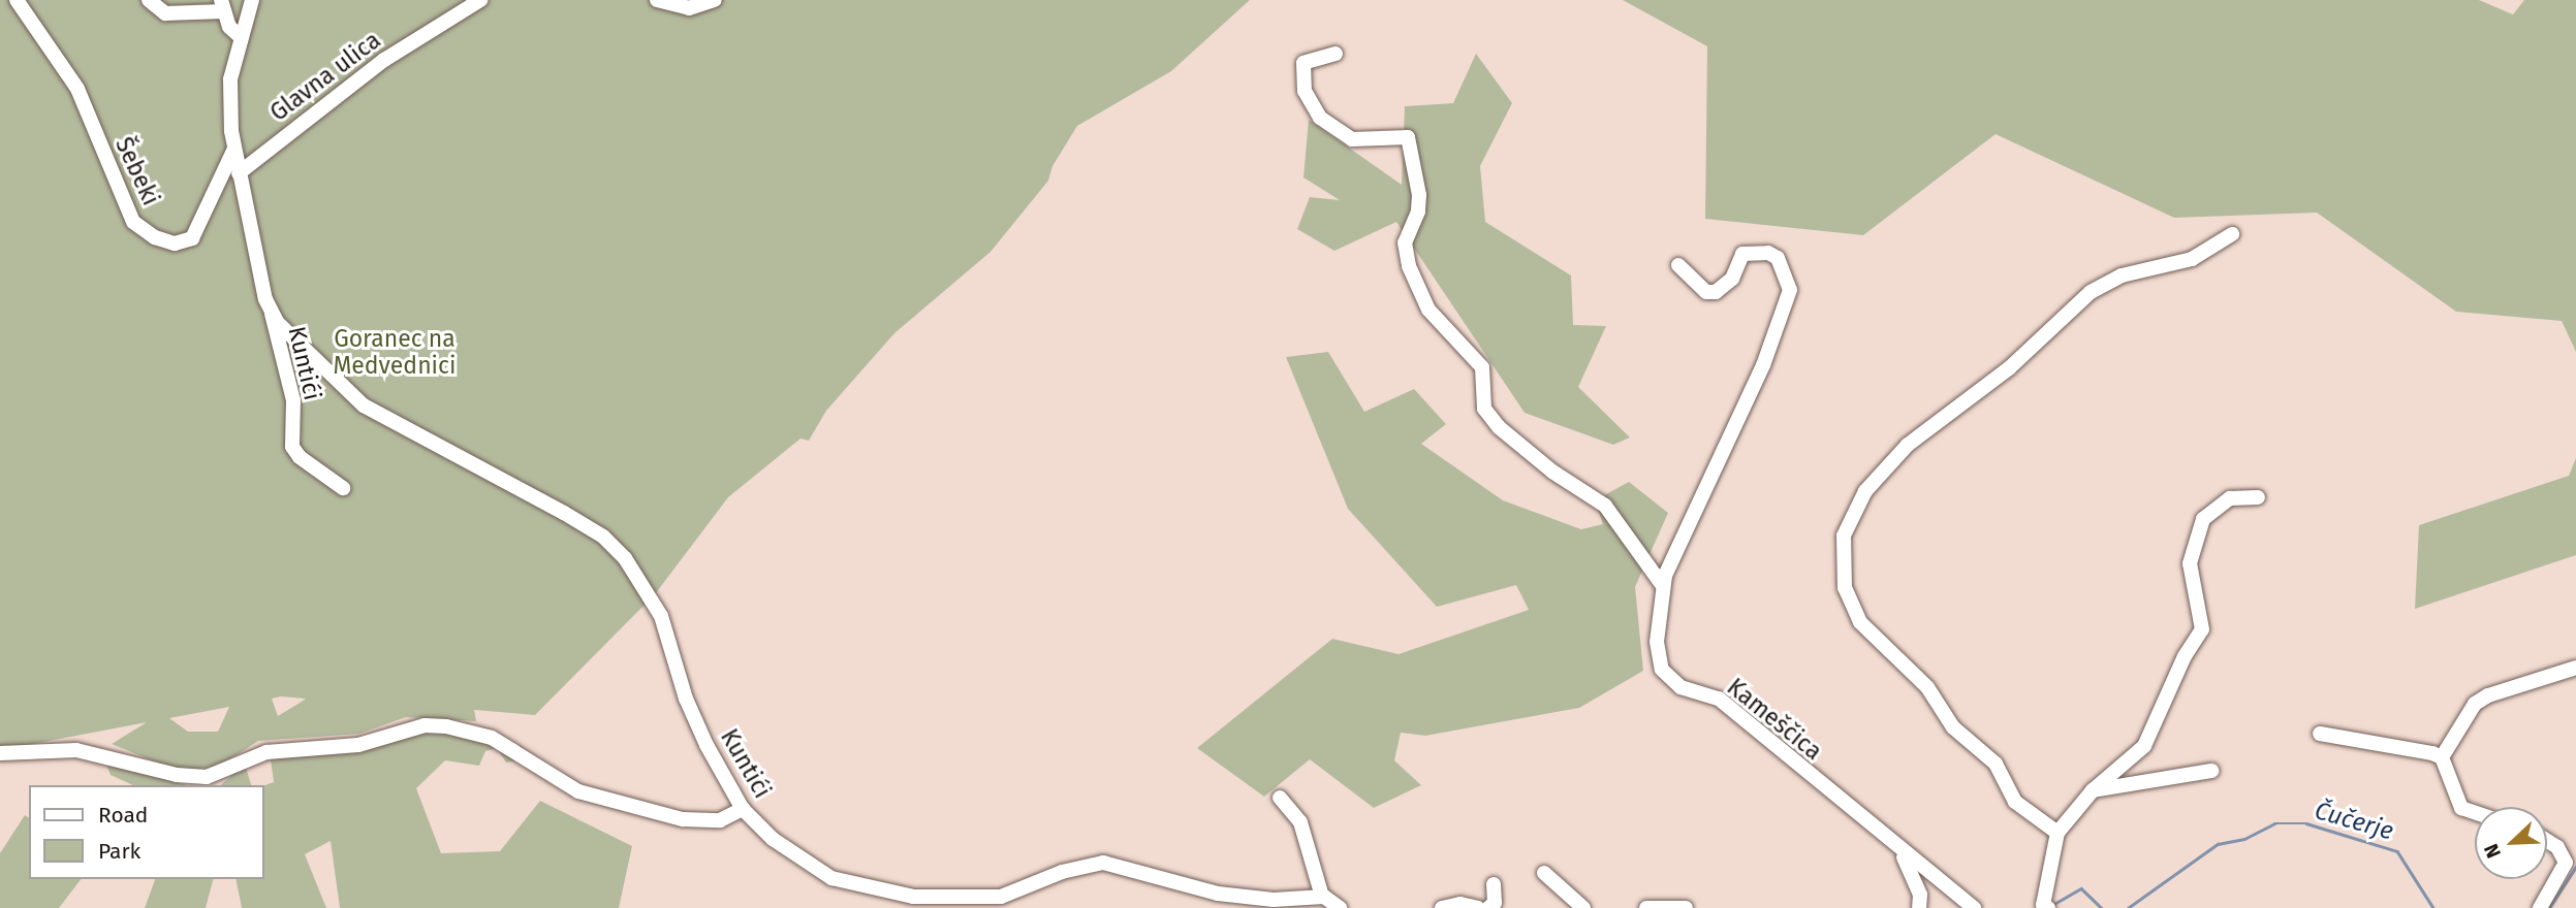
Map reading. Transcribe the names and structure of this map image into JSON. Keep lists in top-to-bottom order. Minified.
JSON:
{"streets":{"street":["Glavna ulica","Šebeki","Kuntići","Kameščica"]},"crossings":[["Glavna ulica","Šebeki"],["Glavna ulica","Kuntići"],["Šebeki","Kuntići"]],"water":["Čučerje"],"parks":["Goranec na Medvednici"],"legend":["Road","Park"],"north":"bottom left"}
